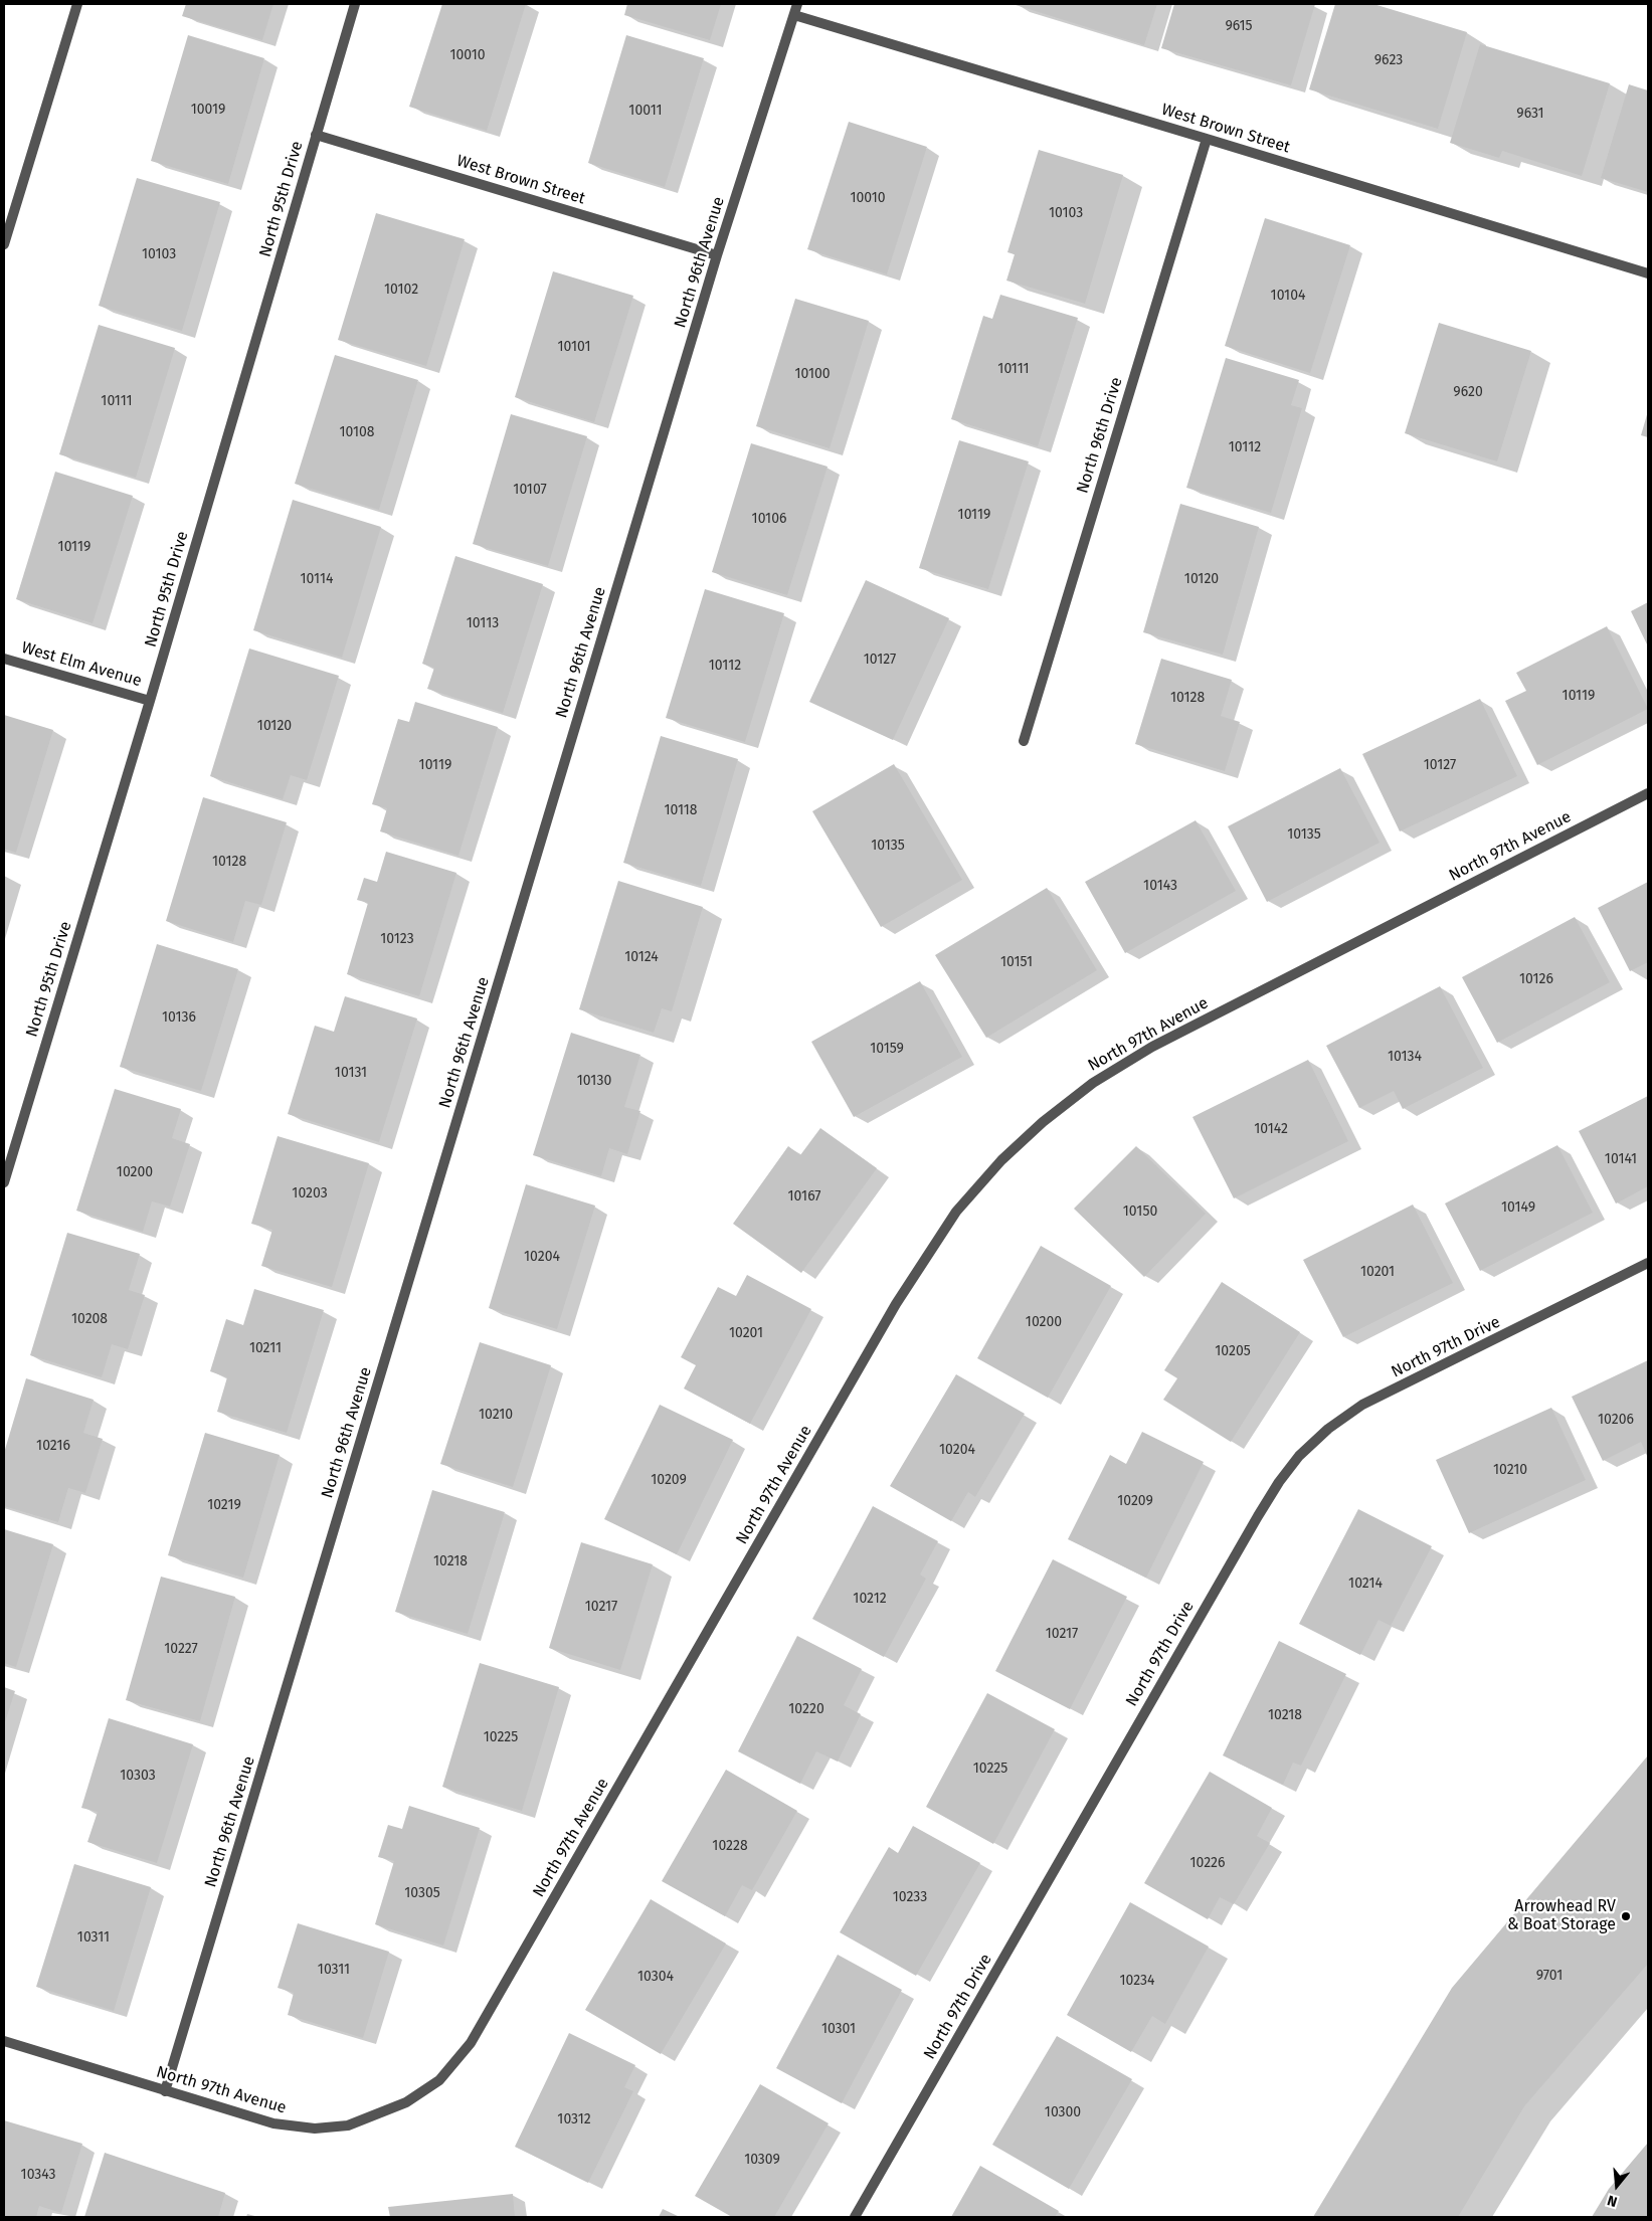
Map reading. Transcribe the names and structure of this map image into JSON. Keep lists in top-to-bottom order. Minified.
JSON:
{"streets":{"street":["West Brown Street","North 95th Drive","North 96th Avenue","North 96th Drive","West Elm Avenue","North 97th Avenue","North 97th Drive"]},"crossings":[["West Brown Street","North 95th Drive"],["West Brown Street","North 96th Avenue"],["West Brown Street","North 96th Drive"],["North 95th Drive","West Elm Avenue"],["North 96th Avenue","North 97th Avenue"]],"places":["Arrowhead RV & Boat Storage"],"house_numbers":["9615","10010","9623","10019","10011","9631","10010","10103","10103","10102","10104","10101","10111","10100","9620","10111","10108","10112","10107","10119","10106","10119","10114","10120","10113","10127","10112","10119","10128","10120","10119","10127","10118","10135","10135","10128","10143","10123","10124","10151","10126","10136","10159","10134","10131","10130","10142","10141","10200","10203","10167","10149","10150","10204","10201","10208","10200","10201","10211","10205","10210","10206","10216","10204","10210","10209","10209","10219","10218","10214","10212","10217","10217","10227","10220","10218","10225","10225","10303","10228","10226","10305","10233","10311","10311","9701","10304","10234","10301","10300","10312","10309","10343"],"north":"bottom"}
